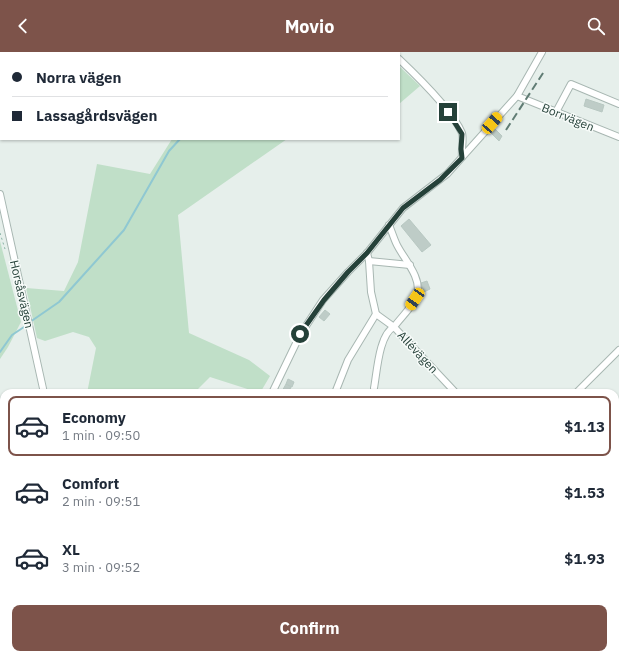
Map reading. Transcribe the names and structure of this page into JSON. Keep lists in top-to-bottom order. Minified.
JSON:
{"streets":{"street":["Borrvägen","Horsåsvägen","Allévägen"]},"page":{"header":"Movio","banner":["Norra vägen","Lassagårdsvägen"],"list":[{"name":"Economy","note":"1 min · 09:50","value":"$1.13"},{"name":"Comfort","note":"2 min · 09:51","value":"$1.53"},{"name":"XL","note":"3 min · 09:52","value":"$1.93"}],"buttons":"Confirm"}}
